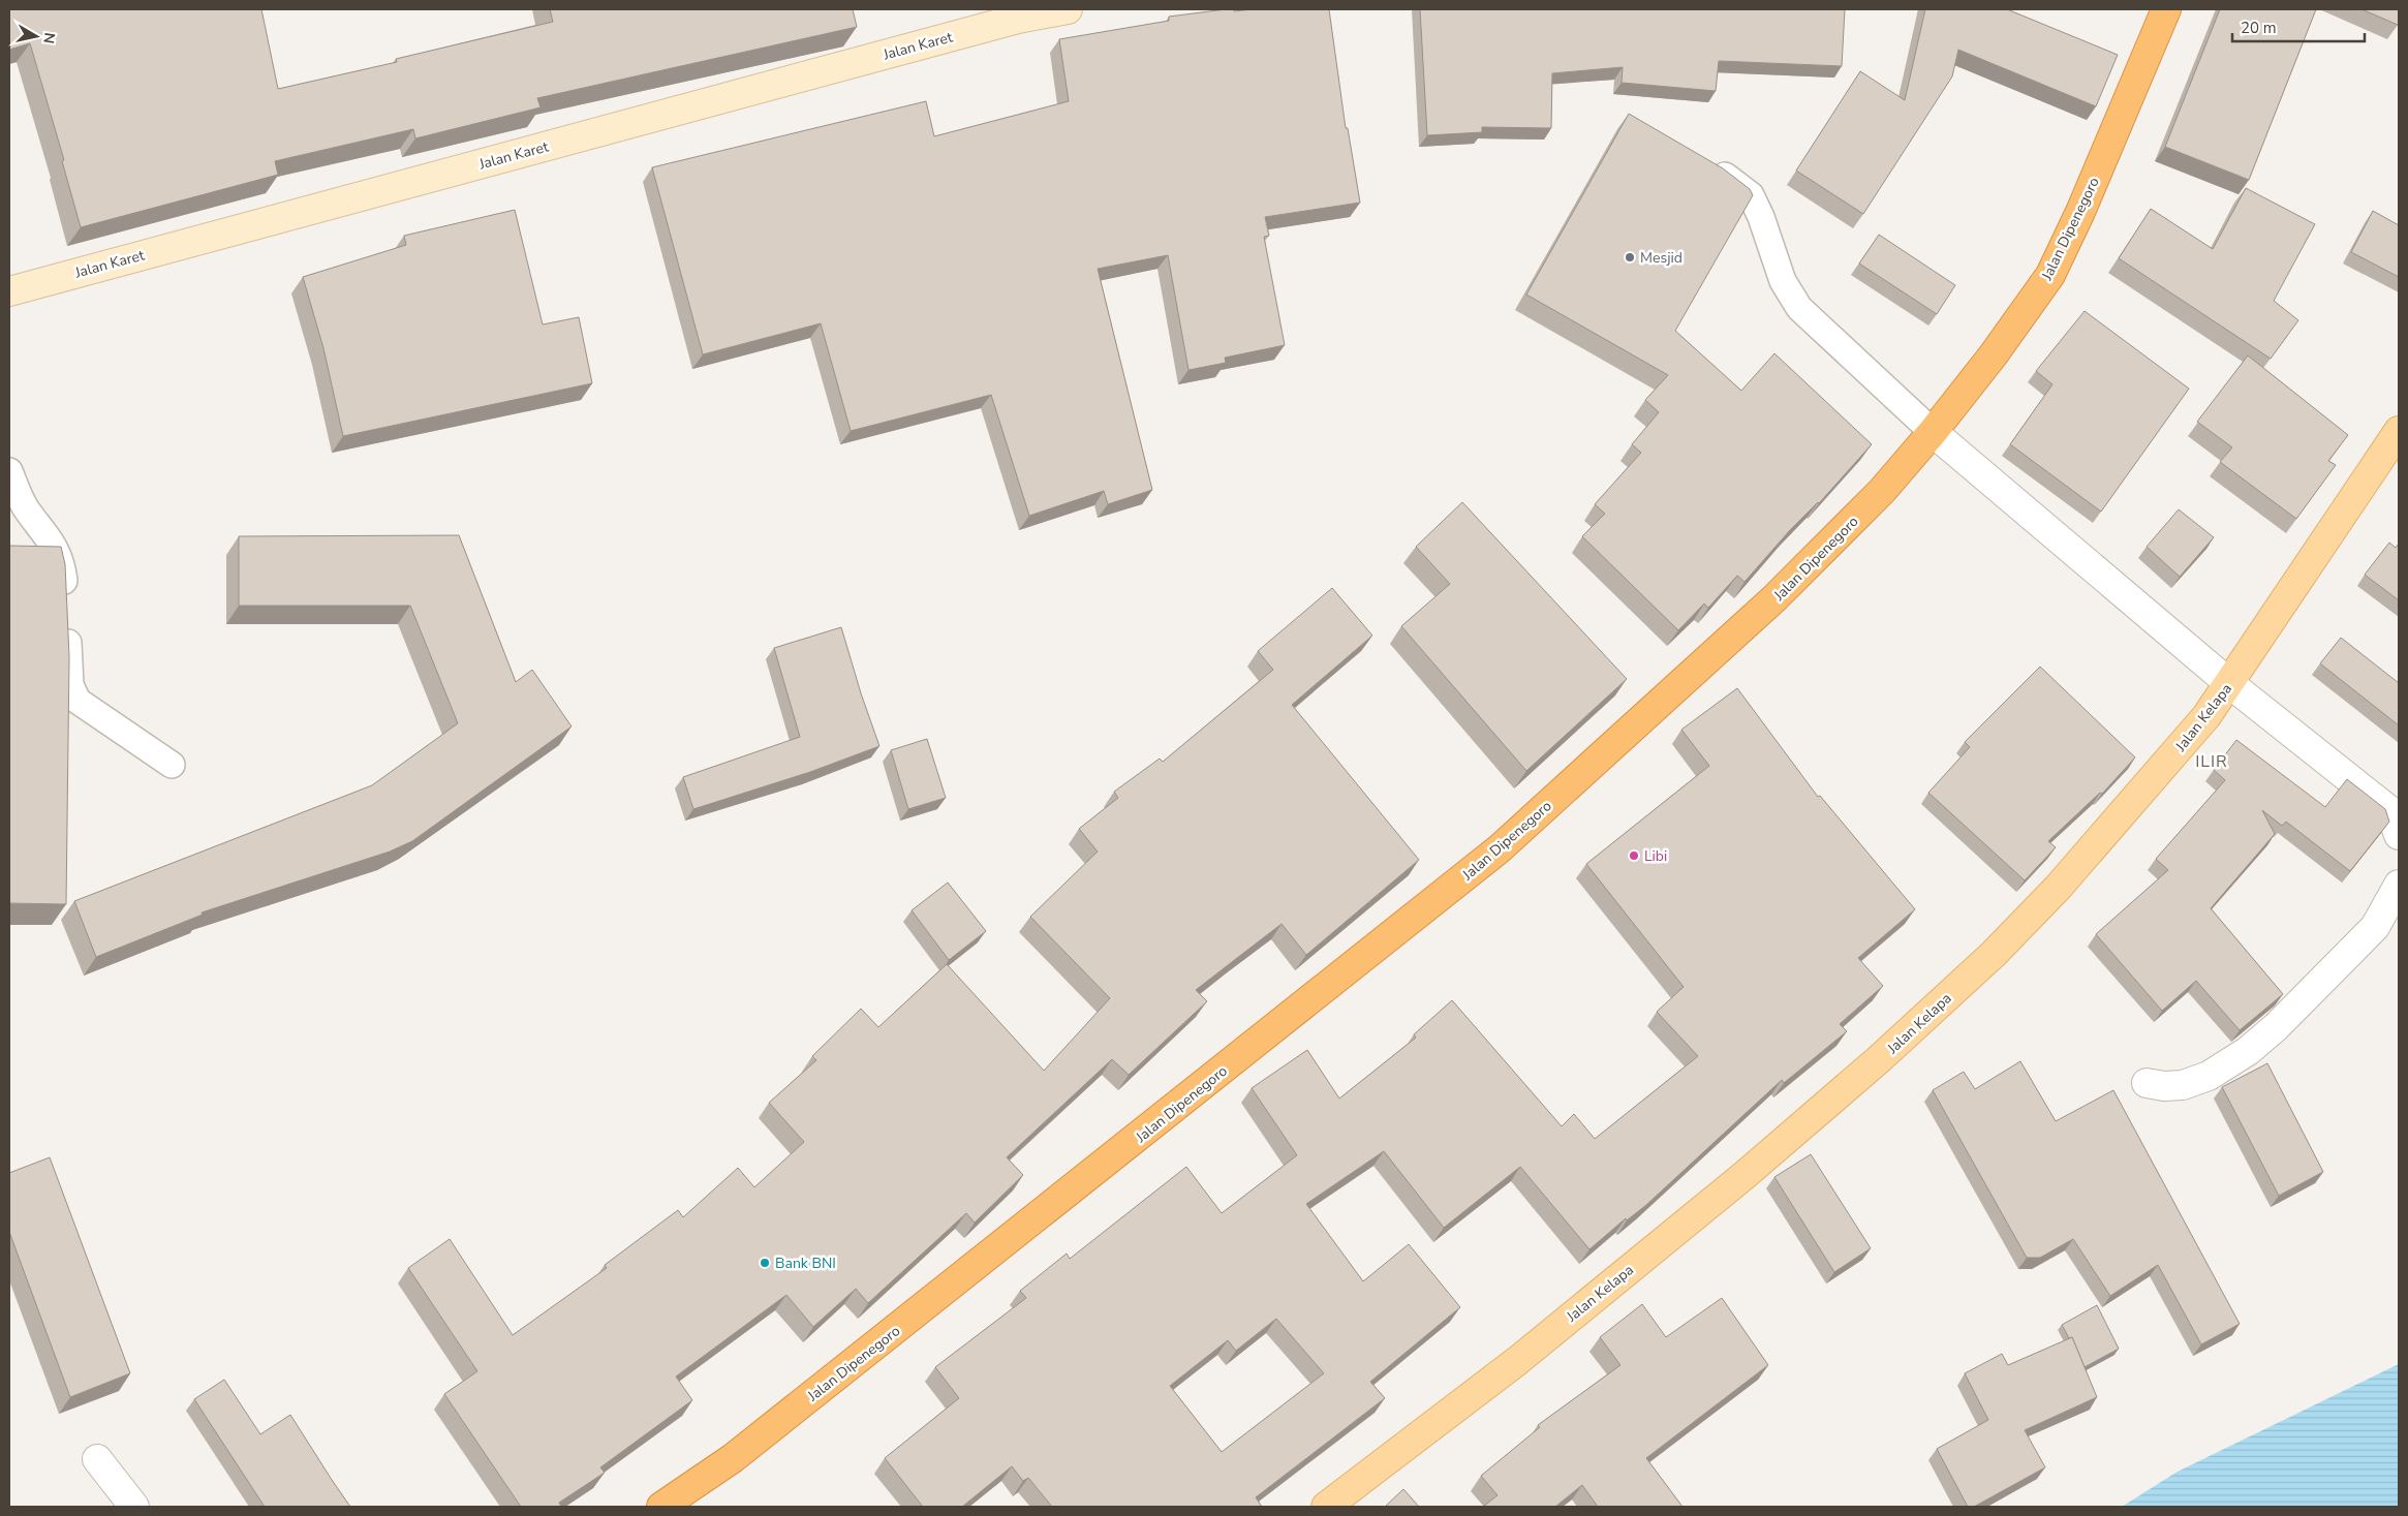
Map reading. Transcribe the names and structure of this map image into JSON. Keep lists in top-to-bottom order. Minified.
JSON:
{"streets":{"highway":["Jalan Dipenegoro"],"main road":["Jalan Kelapa"],"street":["Jalan Karet"]},"districts":["ILIR"],"places":["Mesjid","Libi","Bank BNI"],"scale_bar":"20 m","north":"right"}
